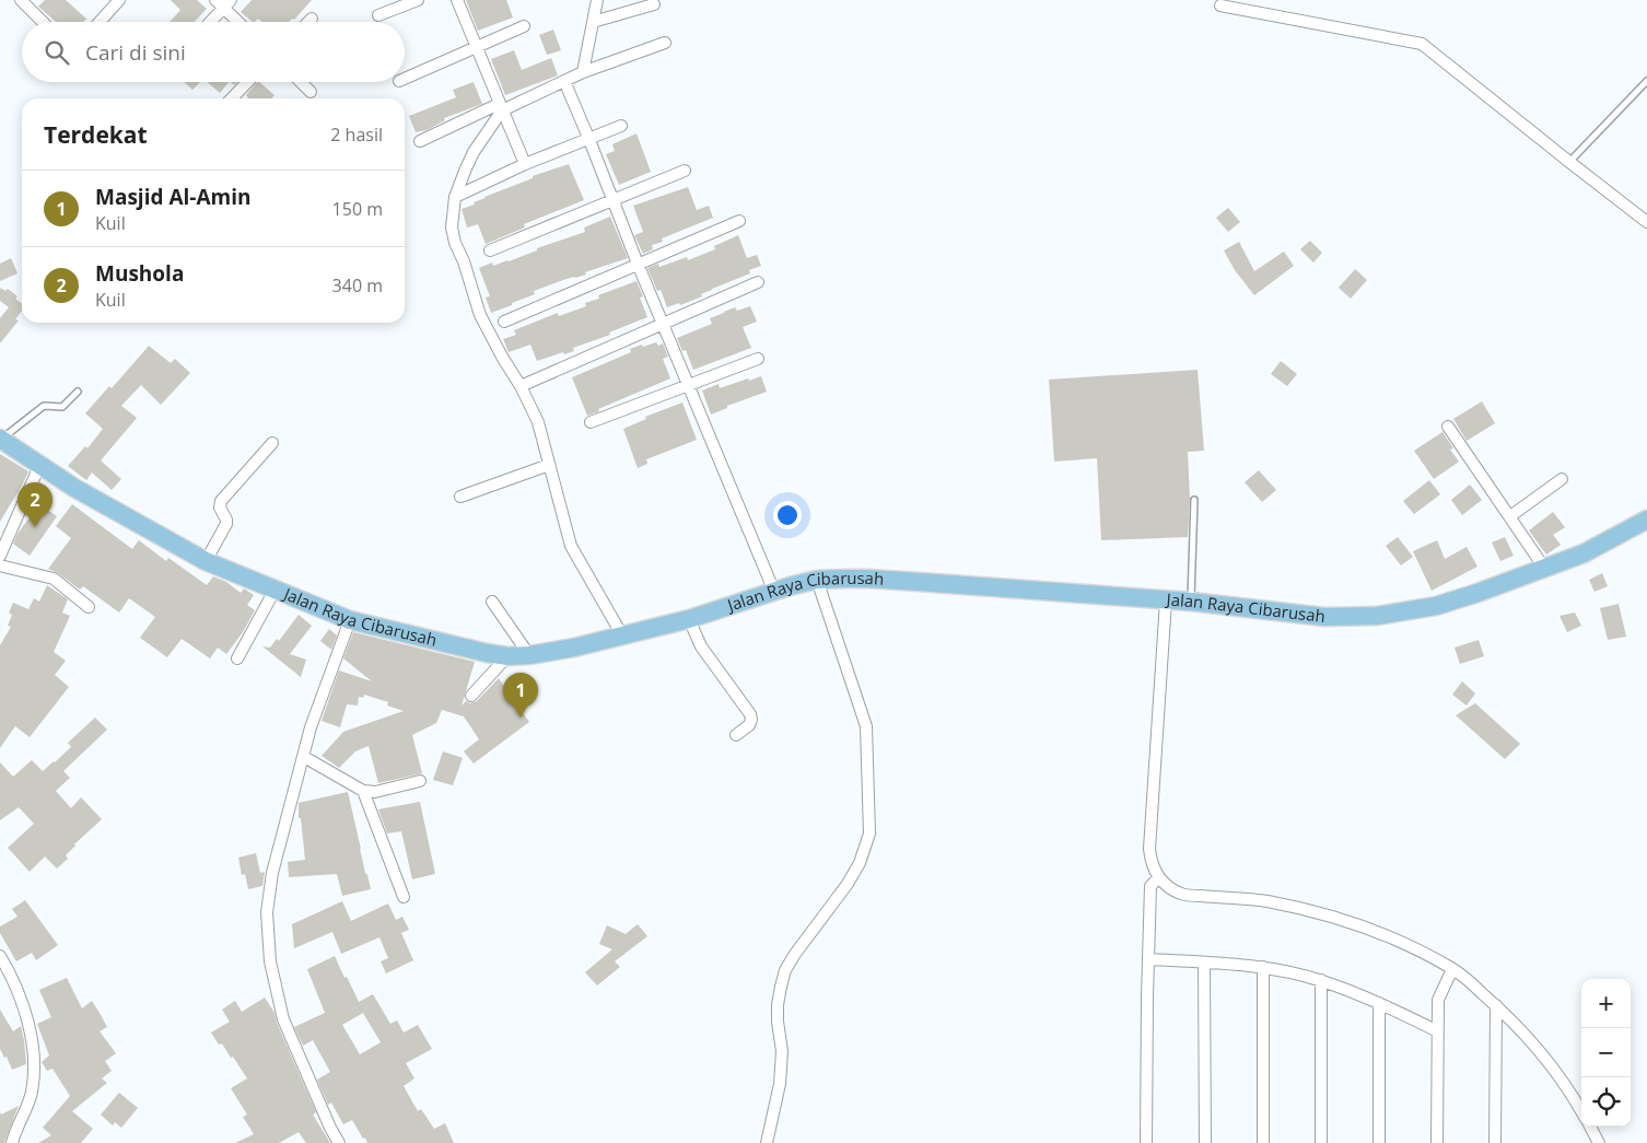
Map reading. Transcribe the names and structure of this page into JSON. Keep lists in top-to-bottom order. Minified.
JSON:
{"streets":{"main road":["Jalan Raya Cibarusah"]},"page":{"search":"Cari di sini","heading":["Terdekat","2 hasil"],"list":[{"mark":"1","name":"Masjid Al-Amin","note":"Kuil","value":"150 m"},{"mark":"2","name":"Mushola","note":"Kuil","value":"340 m"}],"pins":["2","1"],"map_buttons":["+","−"]}}
